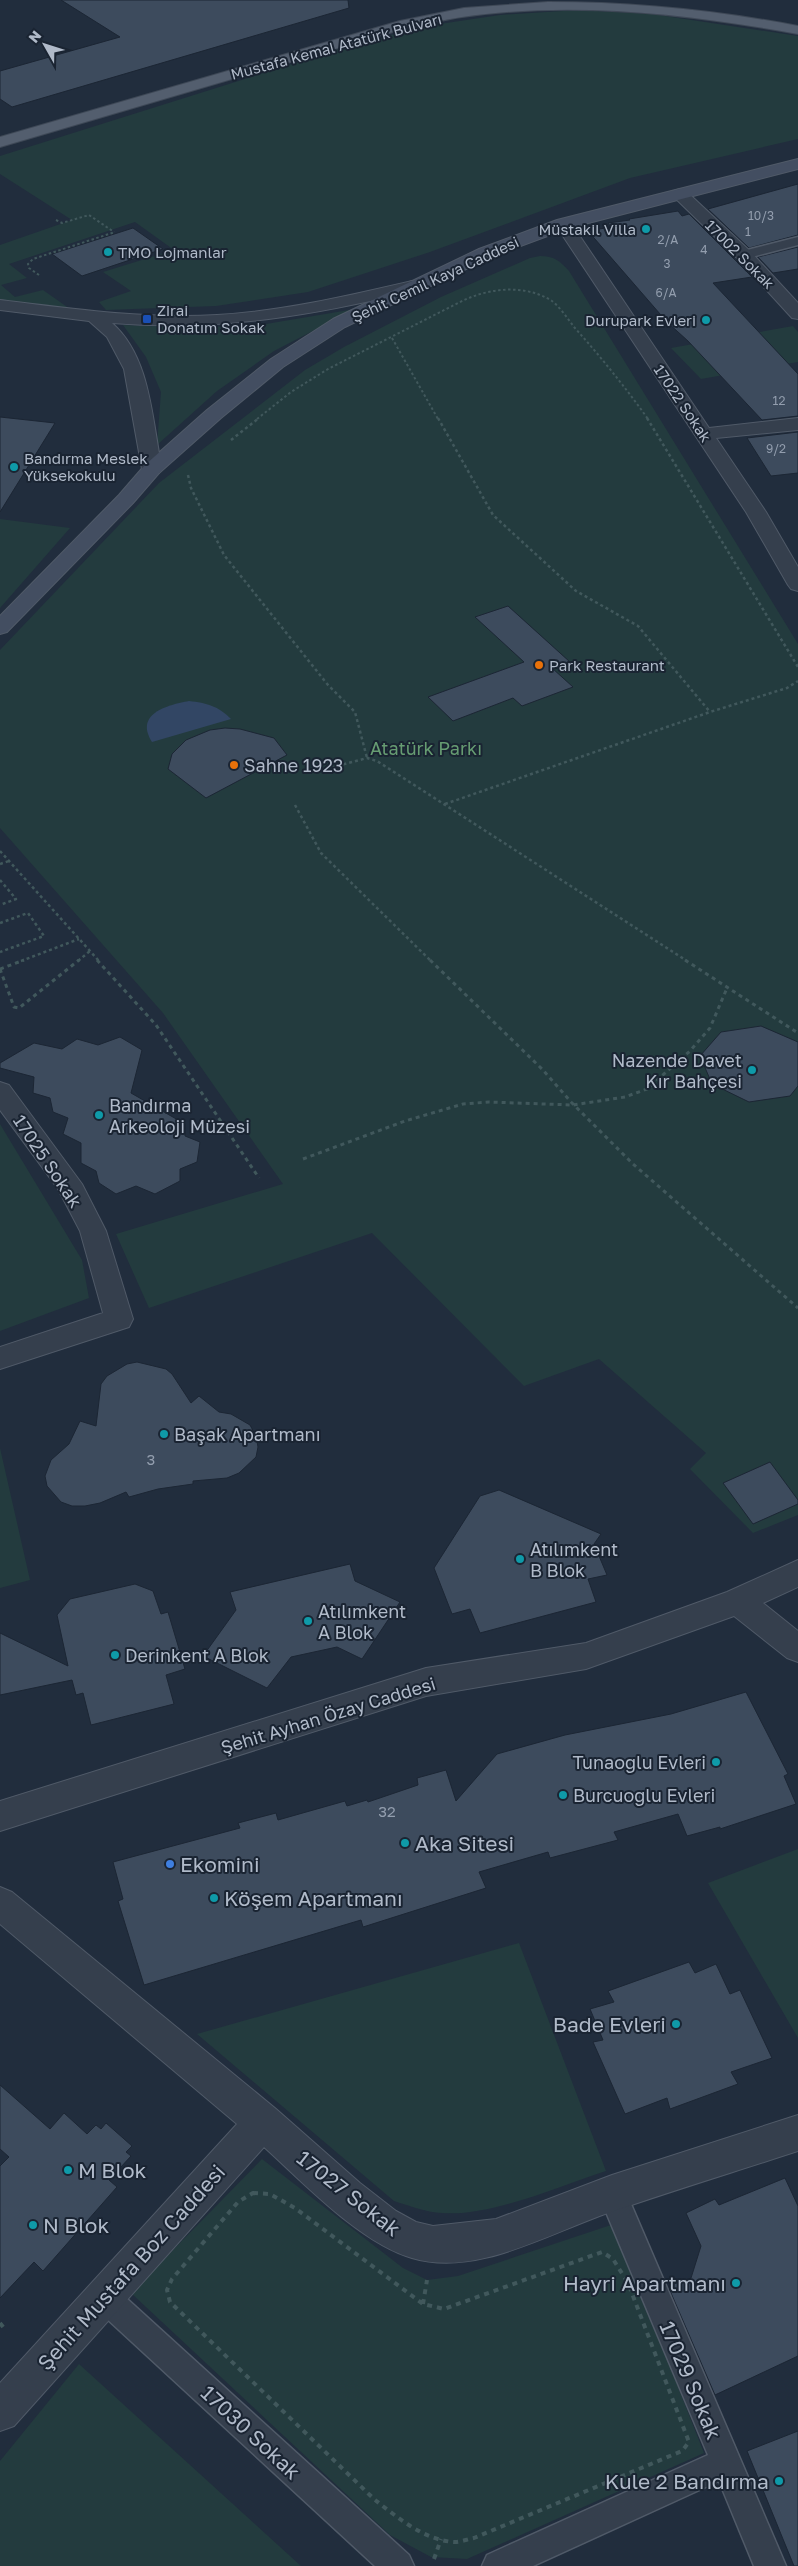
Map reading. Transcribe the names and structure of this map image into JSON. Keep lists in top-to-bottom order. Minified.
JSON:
{"streets":{"main road":["Mustafa Kemal Atatürk Bulvarı"],"street":["17002 Sokak","Şehit Cemil Kaya Caddesi","17022 Sokak","17025 Sokak","Şehit Ayhan Özay Caddesi","17027 Sokak","Şehit Mustafa Boz Caddesi"],"lane":["17029 Sokak","17030 Sokak"]},"crossings":[["17002 Sokak","Şehit Cemil Kaya Caddesi"],["Şehit Cemil Kaya Caddesi","17022 Sokak"],["17027 Sokak","Şehit Mustafa Boz Caddesi"],["17027 Sokak","17029 Sokak"],["Şehit Mustafa Boz Caddesi","17030 Sokak"]],"parks":["Atatürk Parkı"],"places":{"other":["Müstakil Villa","TMO Lojmanlar","Durupark Evleri","Bandırma Meslek Yüksekokulu","Park Restaurant","Sahne 1923","Nazende Davet Kır Bahçesi","Bandırma Arkeoloji Müzesi","Başak Apartmanı","Atılımkent B Blok","Atılımkent A Blok","Derinkent A Blok","Tunaoğlu Evleri","Burcuoğlu Evleri","Aka Sitesi","Ekomini","Köşem Apartmanı","Bade Evleri","M Blok","N Blok","Hayri Apartmanı","Kule 2 Bandırma"],"transit":["Zirai Donatım Sokak"]},"house_numbers":["10/3","1","2/A","4","3","6/A","12","9/2","3","32"],"north":"top left"}
